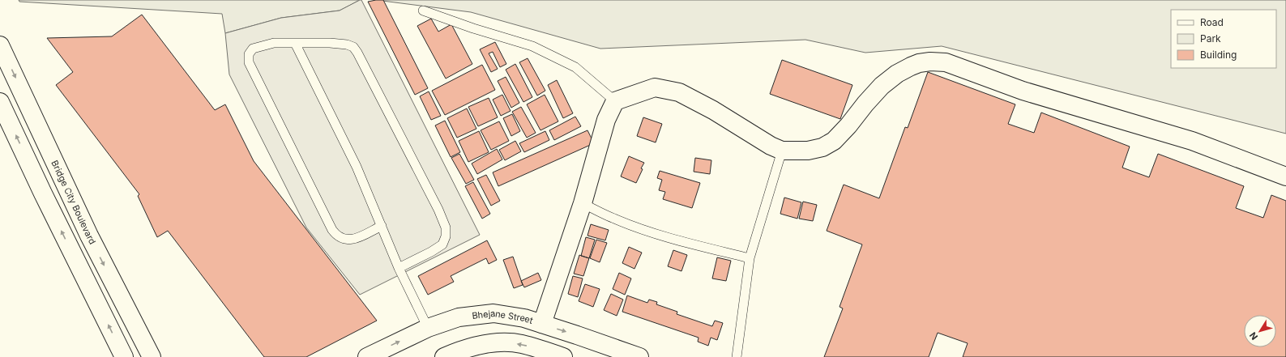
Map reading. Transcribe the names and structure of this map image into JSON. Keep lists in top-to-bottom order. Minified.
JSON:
{"streets":{"street":["Bridge City Boulevard","Bhejane Street"]},"one_way":["Bhejane Street"],"legend":["Road","Park","Building"],"north":"bottom left"}
